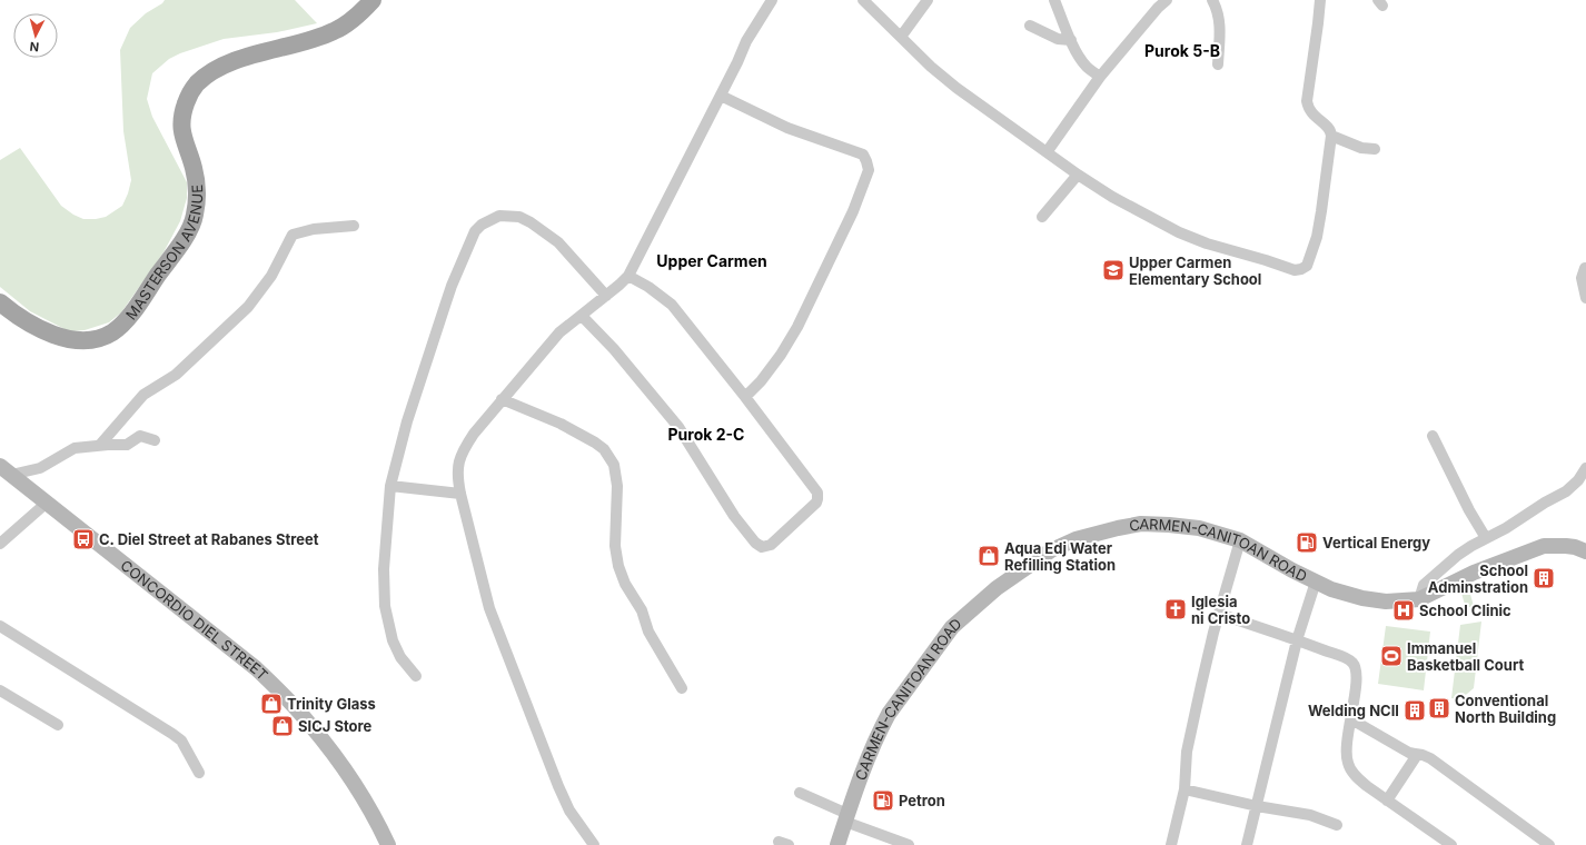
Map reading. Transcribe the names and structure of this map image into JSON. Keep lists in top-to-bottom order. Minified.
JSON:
{"streets":{"main road":["MASTERSON AVENUE","CARMEN-CANITOAN ROAD","CONCORDIO DIEL STREET"]},"districts":["Purok 5-B","Upper Carmen","Purok 2-C"],"places":{"school or university":["Upper Carmen Elementary School"],"bus stop":["C. Diel Street at Rabanes Street"],"fuel station":["Vertical Energy","Petron"],"shop":["Aqua Edj Water Refilling Station","Trinity Glass","SICJ Store"],"building":["School Adminstration","Conventional North Building","Welding NCII"],"church":["Iglesia ni Cristo"],"hospital":["School Clinic"],"sports":["Immanuel Basketball Court"]},"north":"bottom"}
